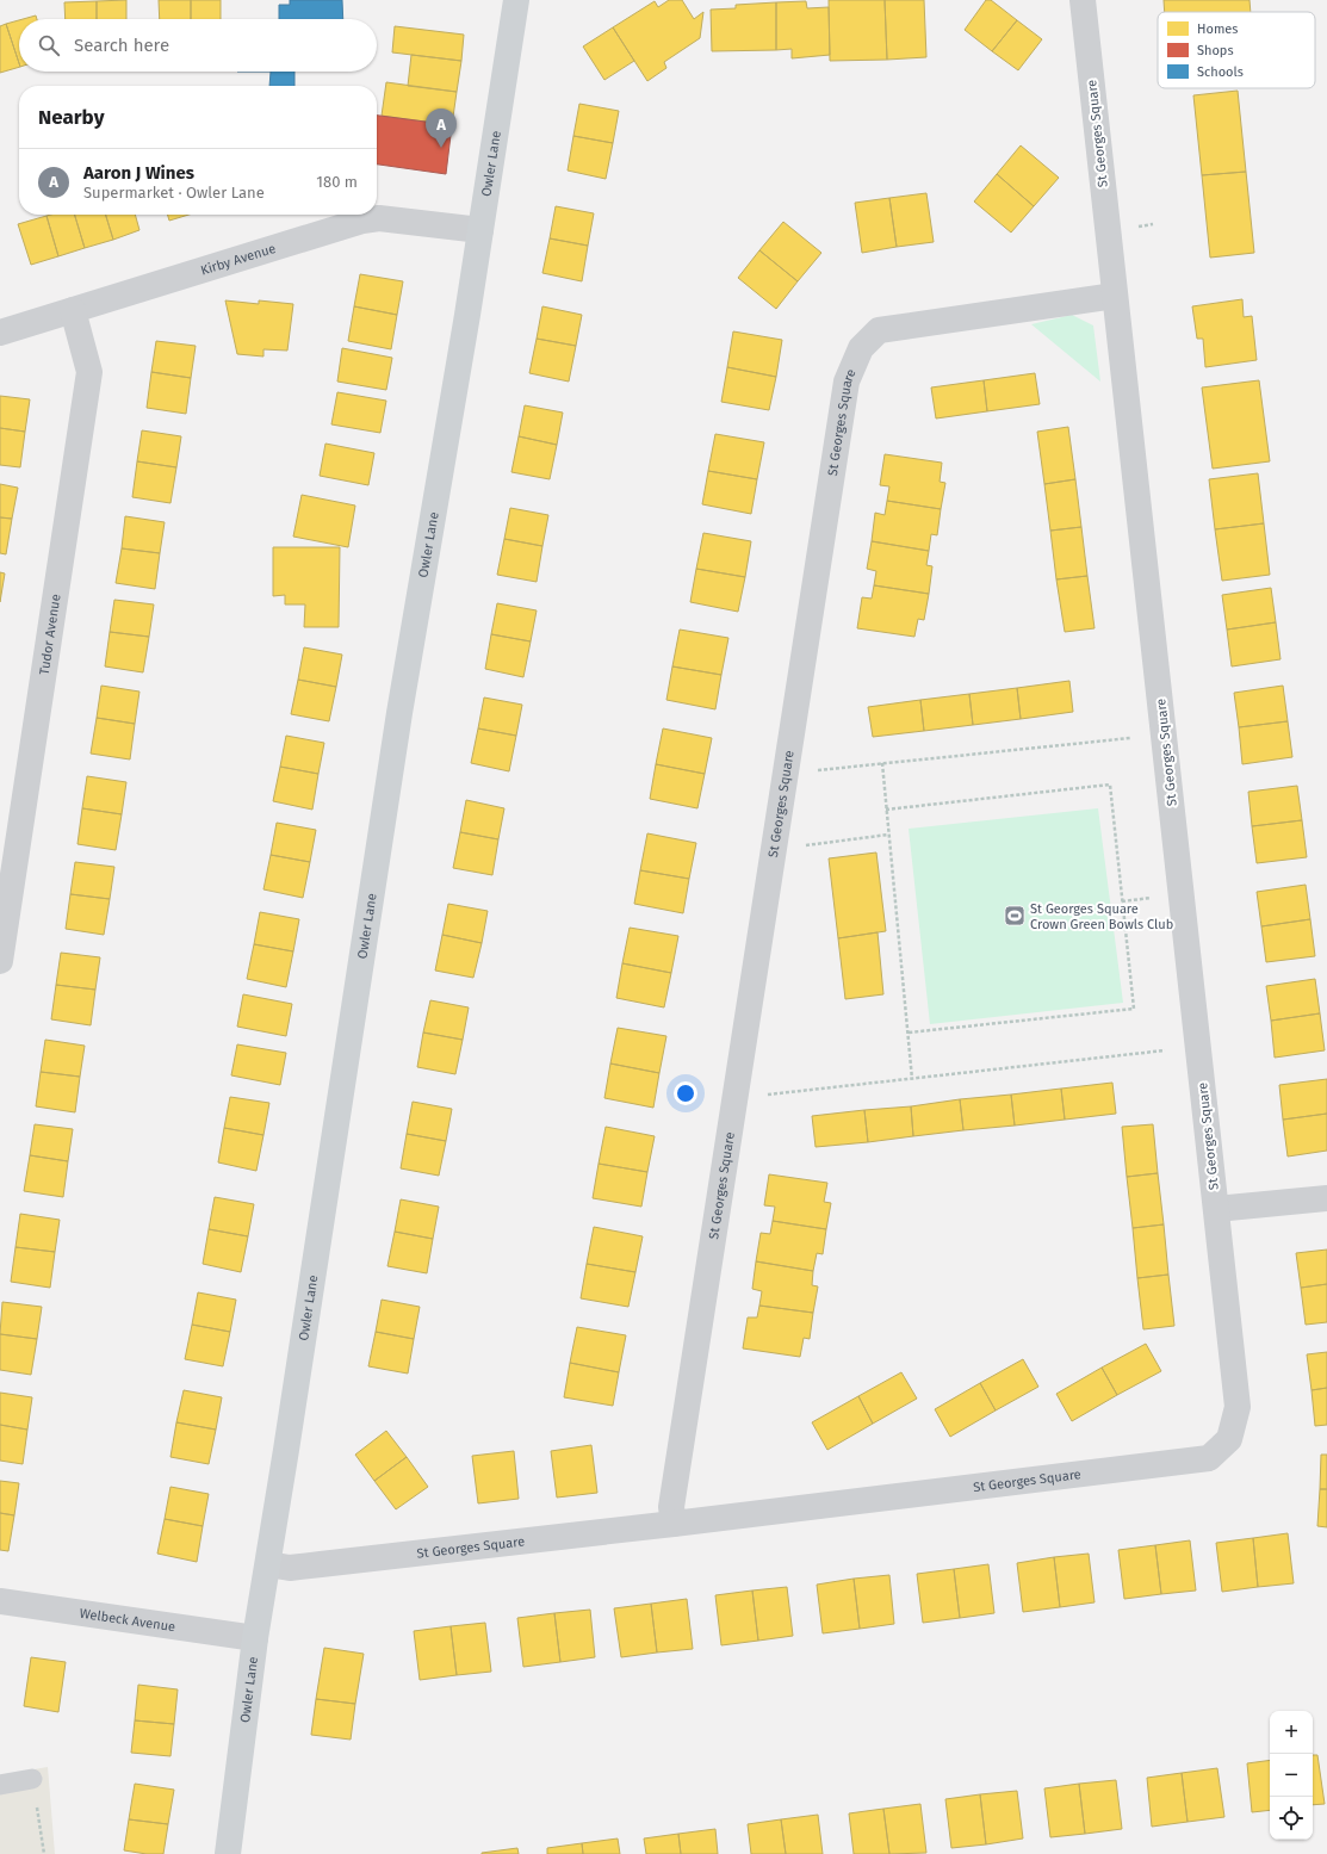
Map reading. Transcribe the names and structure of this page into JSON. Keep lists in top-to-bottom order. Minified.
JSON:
{"streets":{"street":["St Georges Square","Owler Lane","Kirby Avenue","Tudor Avenue","Welbeck Avenue"]},"crossings":[["St Georges Square","Owler Lane"],["Owler Lane","Kirby Avenue"],["Owler Lane","Welbeck Avenue"],["Kirby Avenue","Tudor Avenue"]],"places":{"sports":["St Georges Square Crown Green Bowls Club"]},"legend":["Homes","Shops","Schools"],"page":{"search":"Search here","heading":"Nearby","pins":"A","list":[{"mark":"A","name":"Aaron J Wines","note":"Supermarket · Owler Lane","value":"180 m"}],"map_buttons":["+","−"]}}
